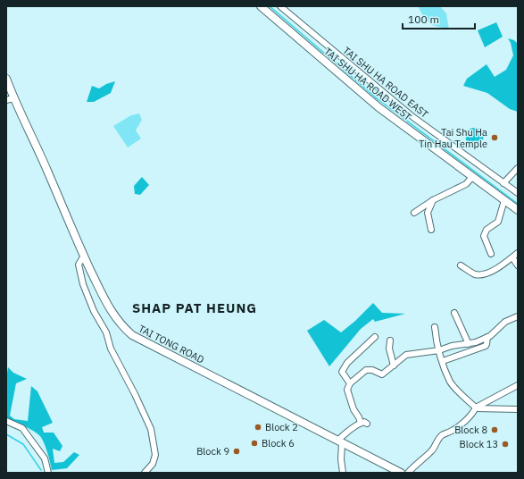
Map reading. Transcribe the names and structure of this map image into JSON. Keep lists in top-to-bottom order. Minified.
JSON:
{"streets":{"street":["TAI SHU HA ROAD EAST","TAI SHU HA ROAD WEST","TAI TONG ROAD"]},"districts":["SHAP PAT HEUNG"],"places":["Tai Shu Ha Tin Hau Temple","Block 2","Block 8","Block 6","Block 13","Block 9"],"scale_bar":"100 m"}
